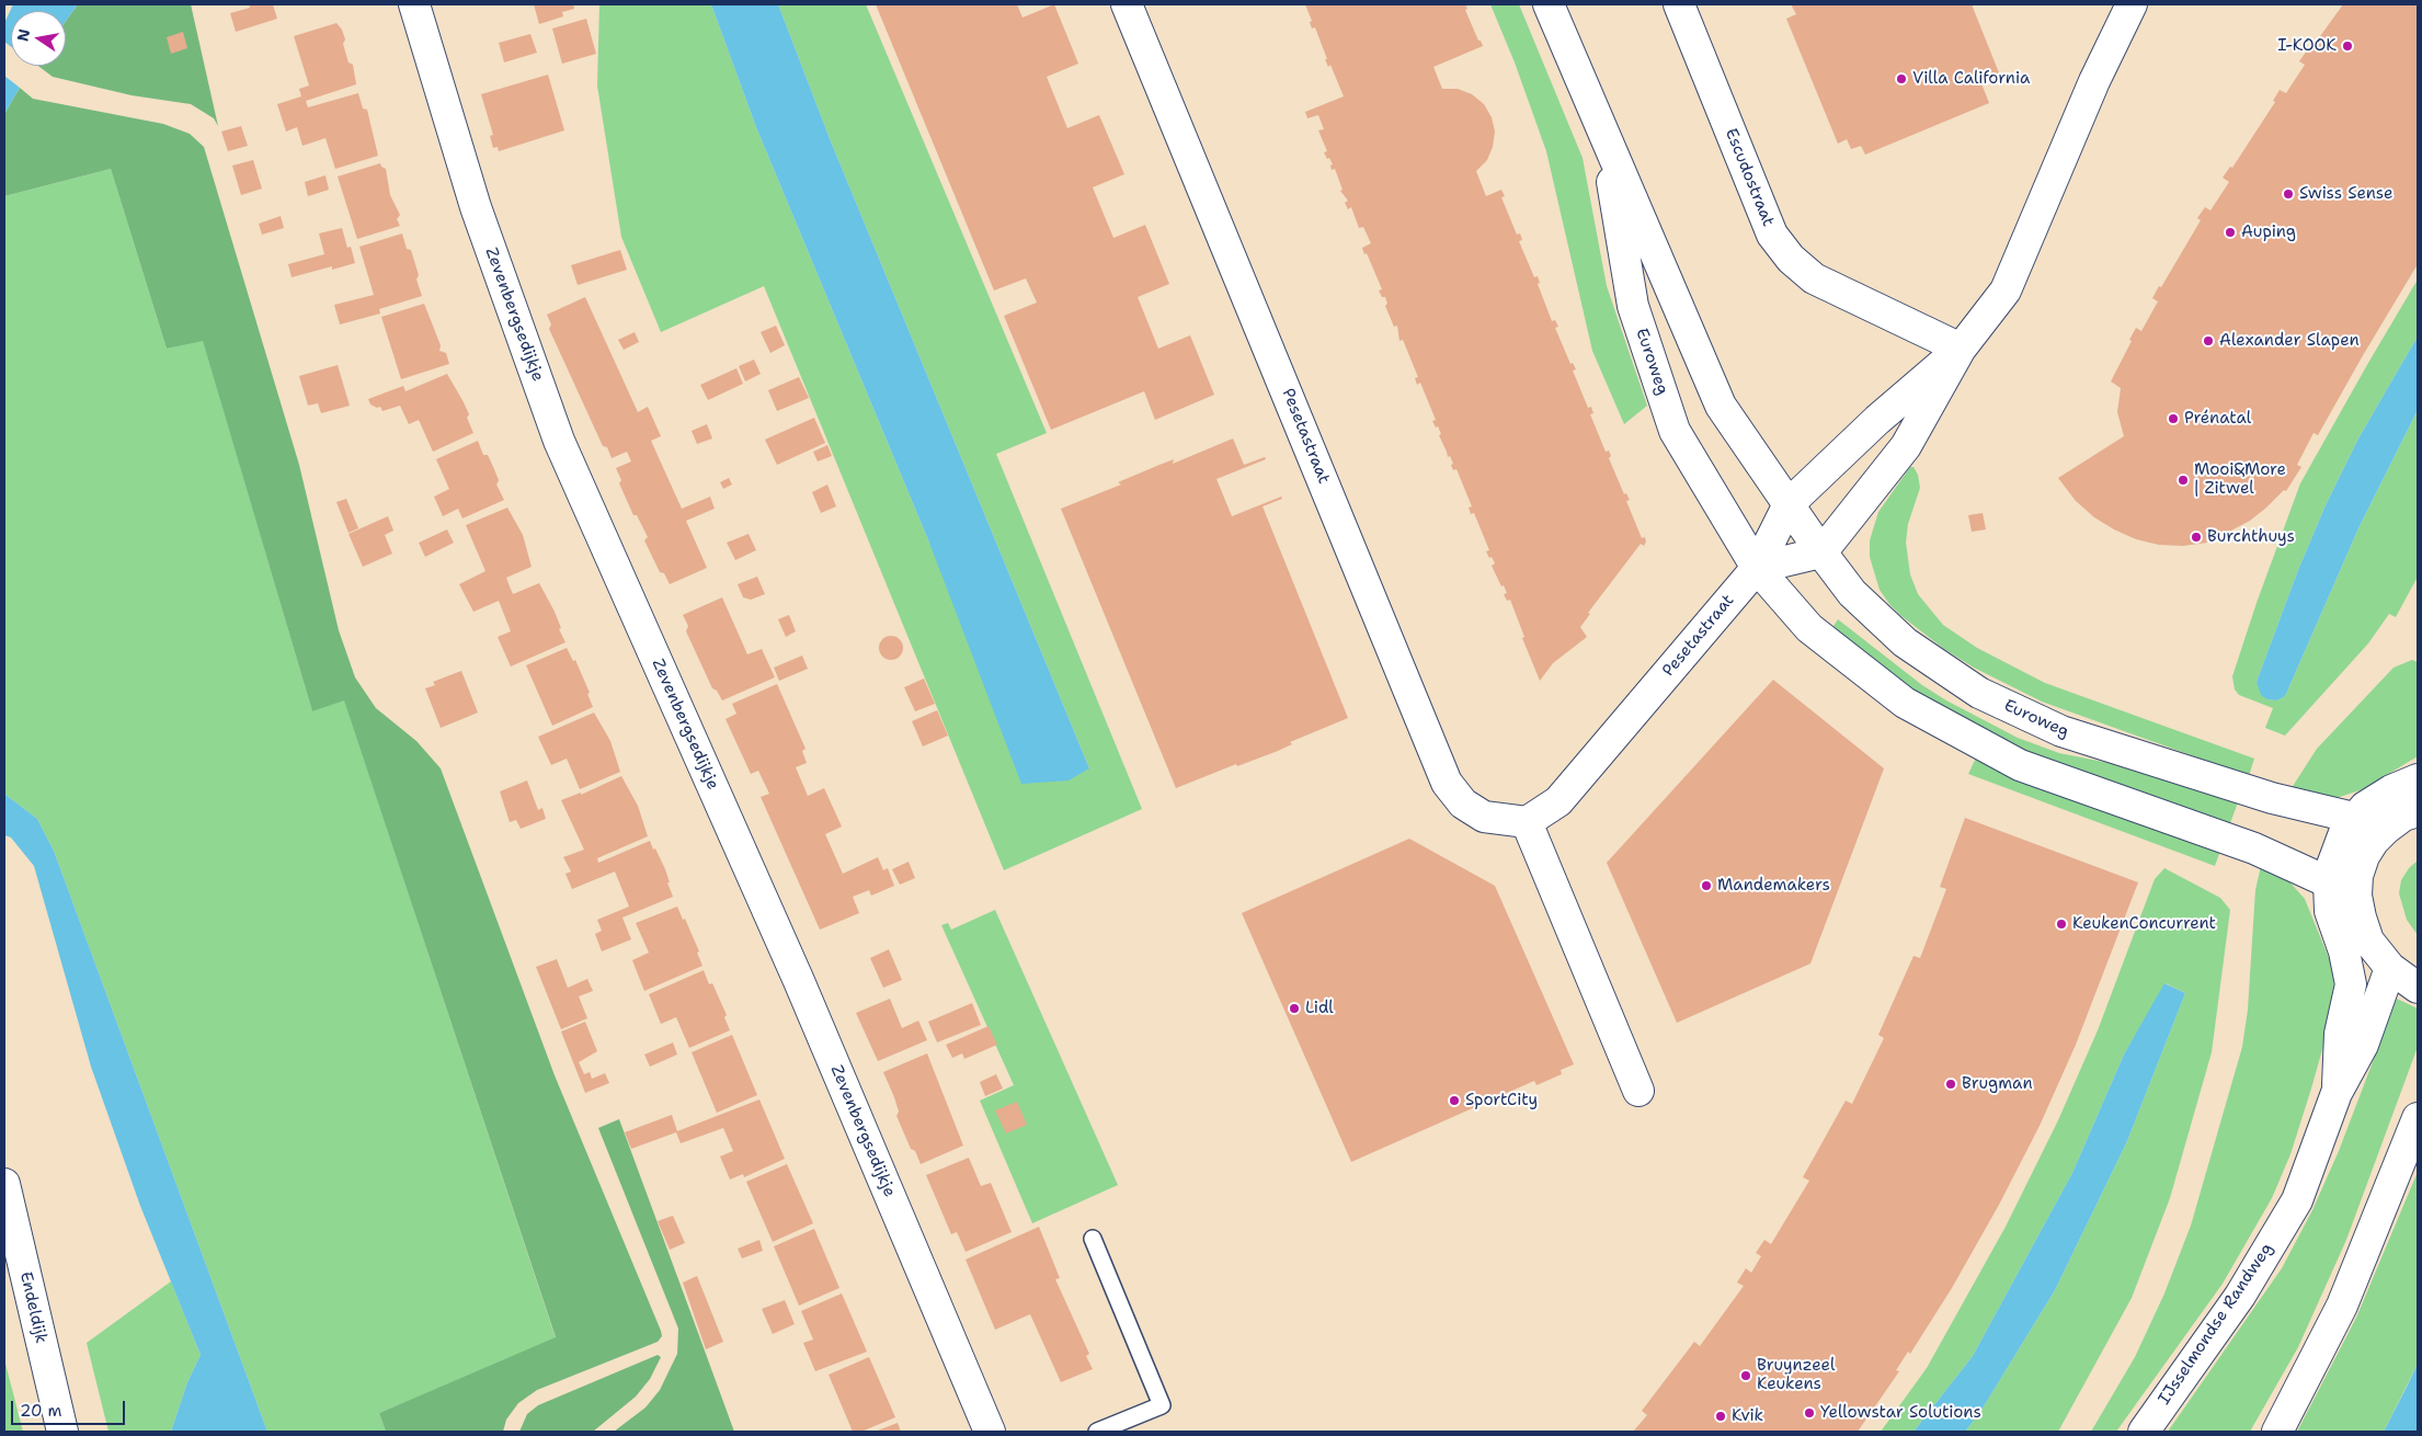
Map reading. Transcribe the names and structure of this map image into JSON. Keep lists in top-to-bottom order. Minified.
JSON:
{"streets":{"street":["Escudostraat","Zevenbergsedijkje","Euroweg","Pesetastraat","Endeldijk","IJsselmondse Randweg"]},"crossings":[["Euroweg","Pesetastraat"],["Euroweg","IJsselmondse Randweg"]],"places":["I-KOOK","Villa California","Swiss Sense","Auping","Alexander Slapen","Prénatal","Mooi&More | Zitwel","Burchthuys","Mandemakers","KeukenConcurrent","Lidl","Brugman","SportCity","Bruynzeel Keukens","Yellowstar Solutions","Kvik"],"scale_bar":"20 m","north":"left"}
